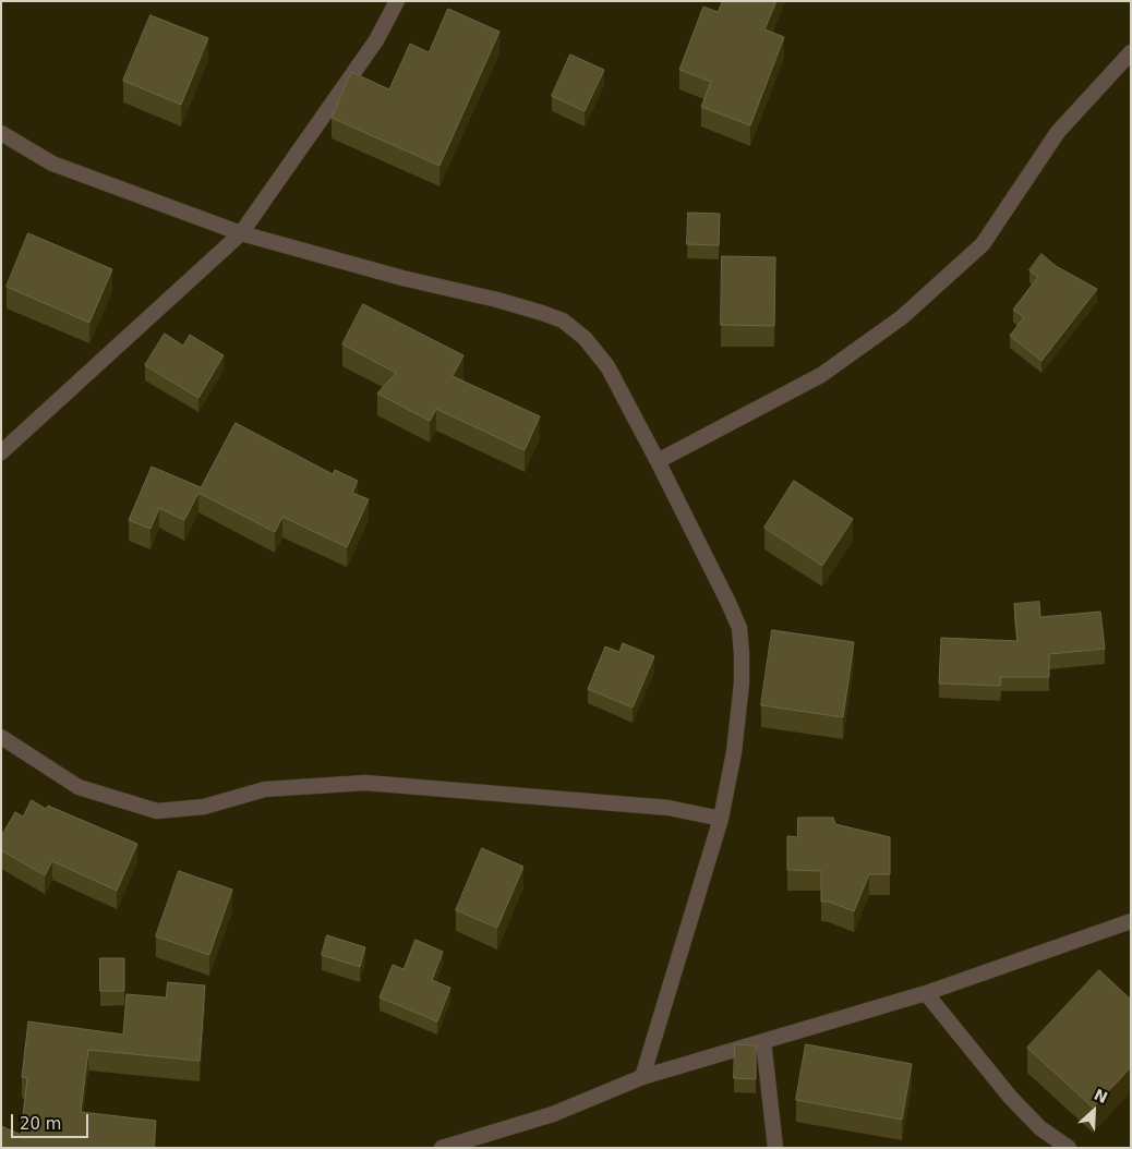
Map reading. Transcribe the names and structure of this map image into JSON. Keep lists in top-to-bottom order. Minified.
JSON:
{"scale_bar":"20 m","north":"top right"}
